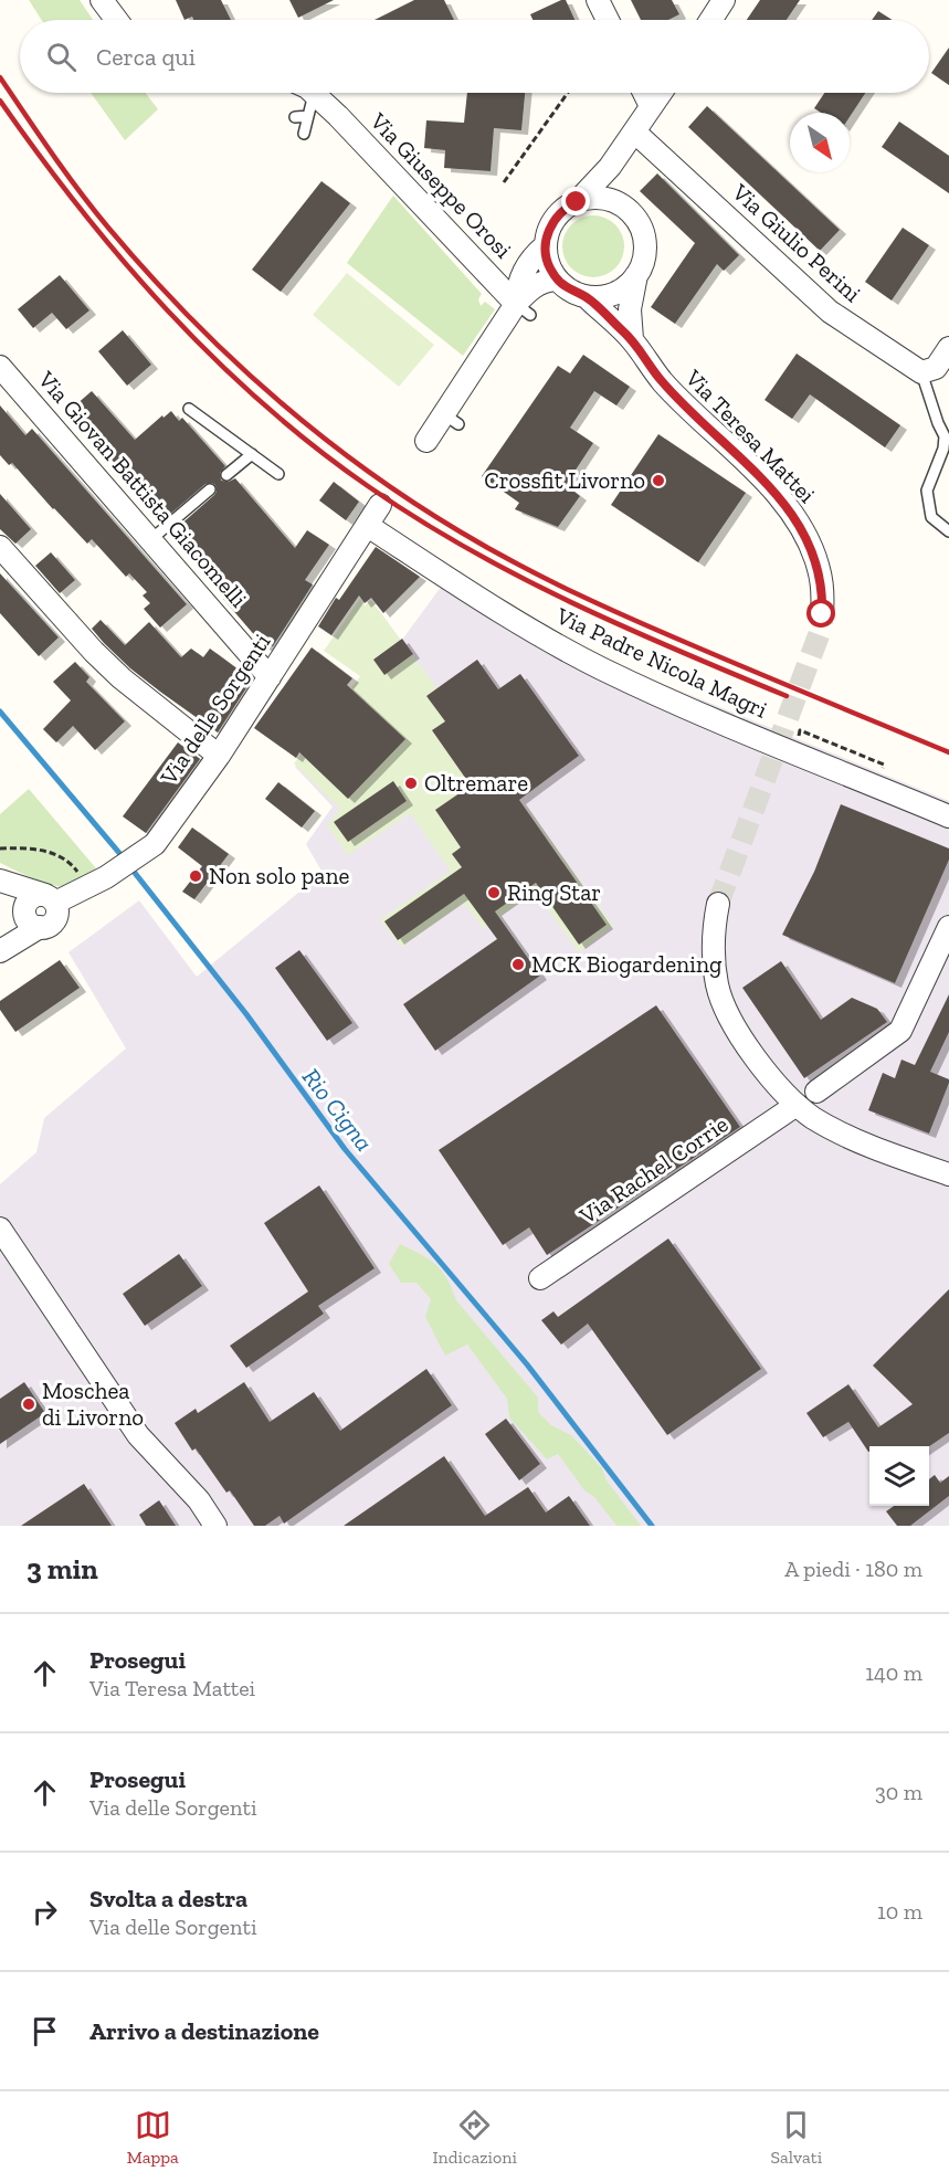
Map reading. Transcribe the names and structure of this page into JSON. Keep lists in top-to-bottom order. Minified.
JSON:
{"streets":{"street":["Via Giuseppe Orosi","Via Giulio Perini","Via Teresa Mattei","Via Giovan Battista Giacomelli","Via Padre Nicola Magri","Via delle Sorgenti","Via Rachel Corrie"]},"crossings":[["Via Giovan Battista Giacomelli","Via delle Sorgenti"],["Via Padre Nicola Magri","Via delle Sorgenti"]],"water":["Rio Cigna"],"places":["Crossfit Livorno","Oltremare","Non solo pane","Ring Star","MCK Biogardening","Moschea di Livorno"],"north":"bottom right","page":{"search":"Cerca qui","heading":["3 min","A piedi · 180 m"],"list":[["Prosegui","Via Teresa Mattei","140 m"],["Prosegui","Via delle Sorgenti","30 m"],["Svolta a destra","Via delle Sorgenti","10 m"],"Arrivo a destinazione"],"nav":["Mappa","Indicazioni","Salvati"]}}
